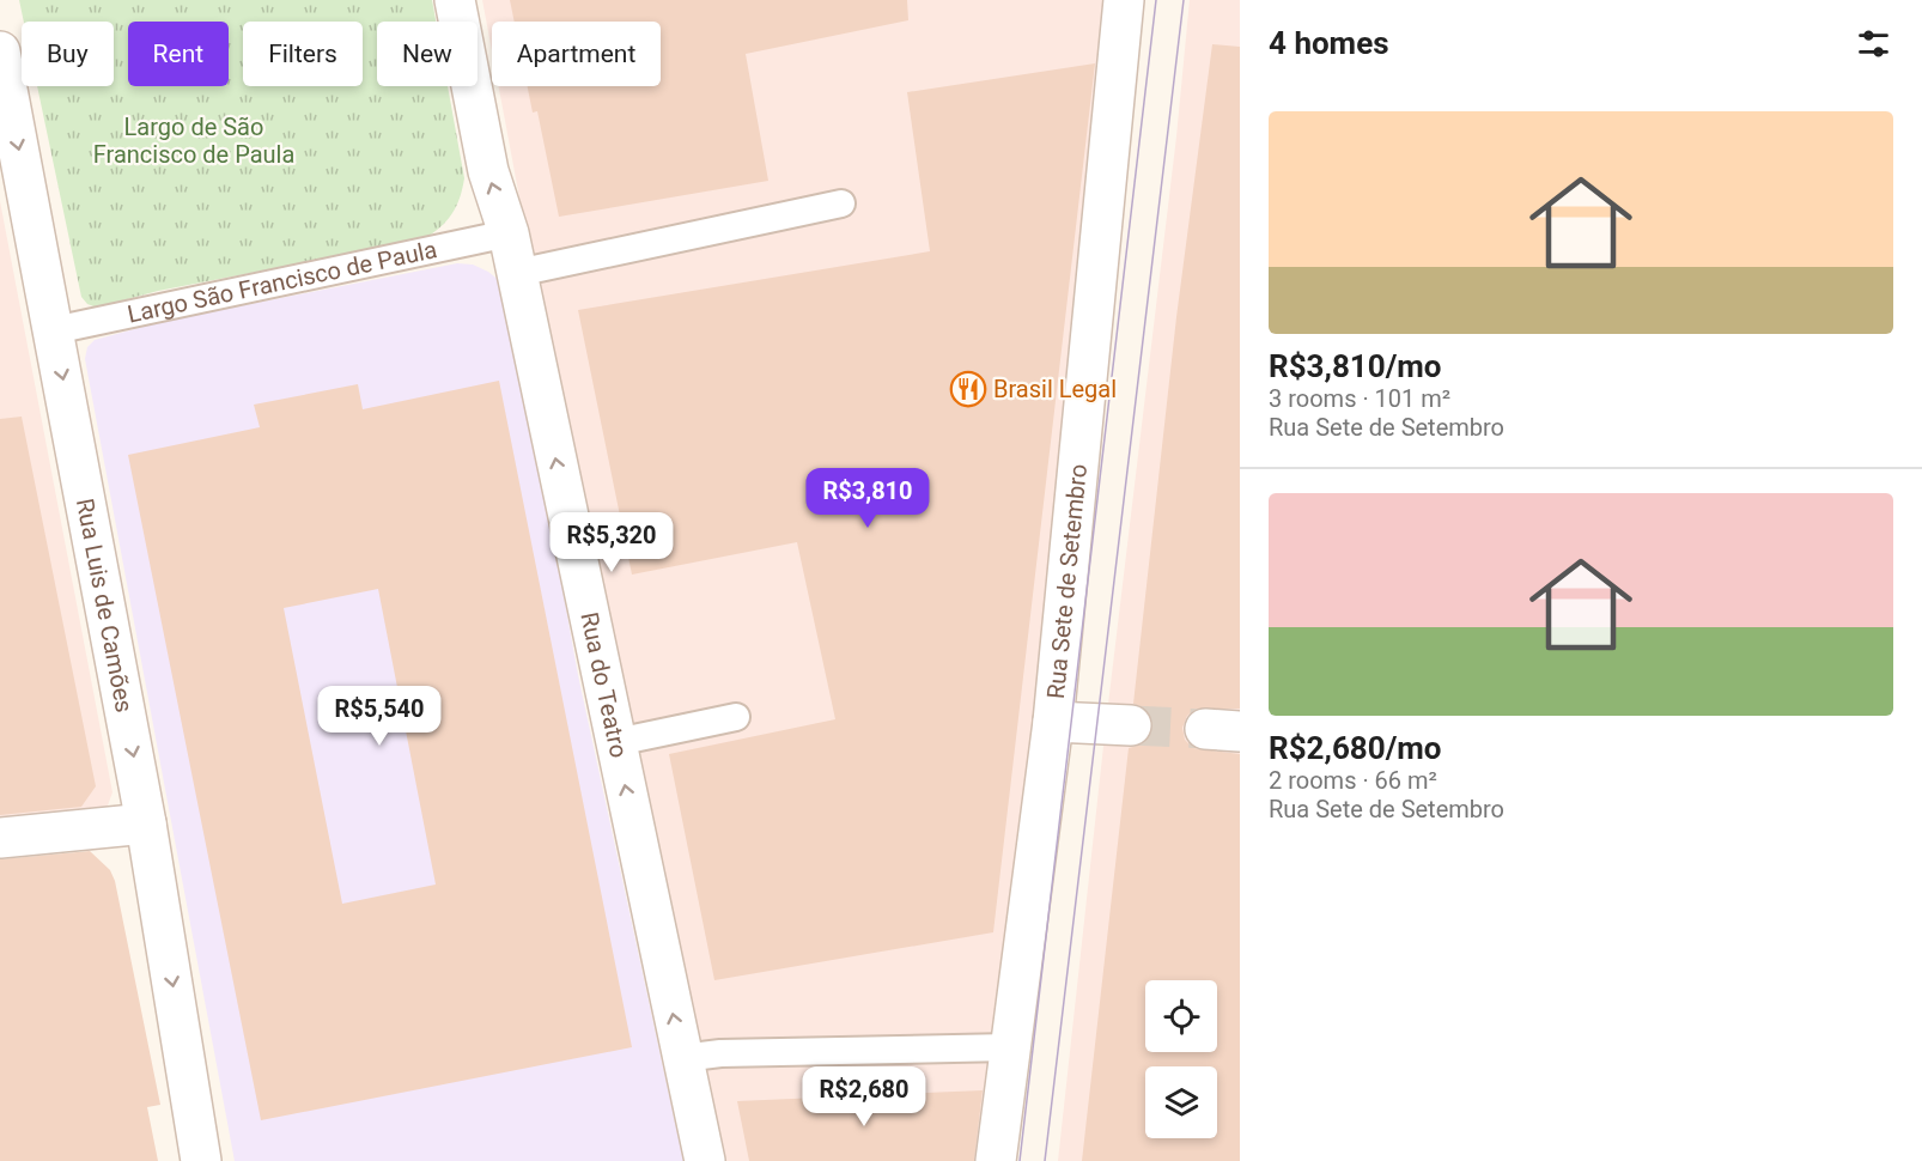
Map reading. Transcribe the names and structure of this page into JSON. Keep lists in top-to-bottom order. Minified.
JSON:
{"streets":{"street":["Rua Sete de Setembro","Rua Luis de Camões","Rua do Teatro"],"lane":["Largo São Francisco de Paula"]},"crossings":[["Largo São Francisco de Paula","Rua Luis de Camões"],["Largo São Francisco de Paula","Rua do Teatro"]],"one_way":["Rua Luis de Camões","Rua do Teatro"],"parks":["Largo de São Francisco de Paula"],"places":{"restaurant":["Brasil Legal"]},"page":{"heading":"4 homes","chip":["Buy","Rent","Filters","New","Apartment"],"list":[{"name":"R$3,810/mo","note":"3 rooms · 101 m² · Rua Sete de Setembro"},{"name":"R$2,680/mo","note":"2 rooms · 66 m² · Rua Sete de Setembro"}],"price":["R$3,810","R$5,320","R$5,540","R$2,680"]}}
